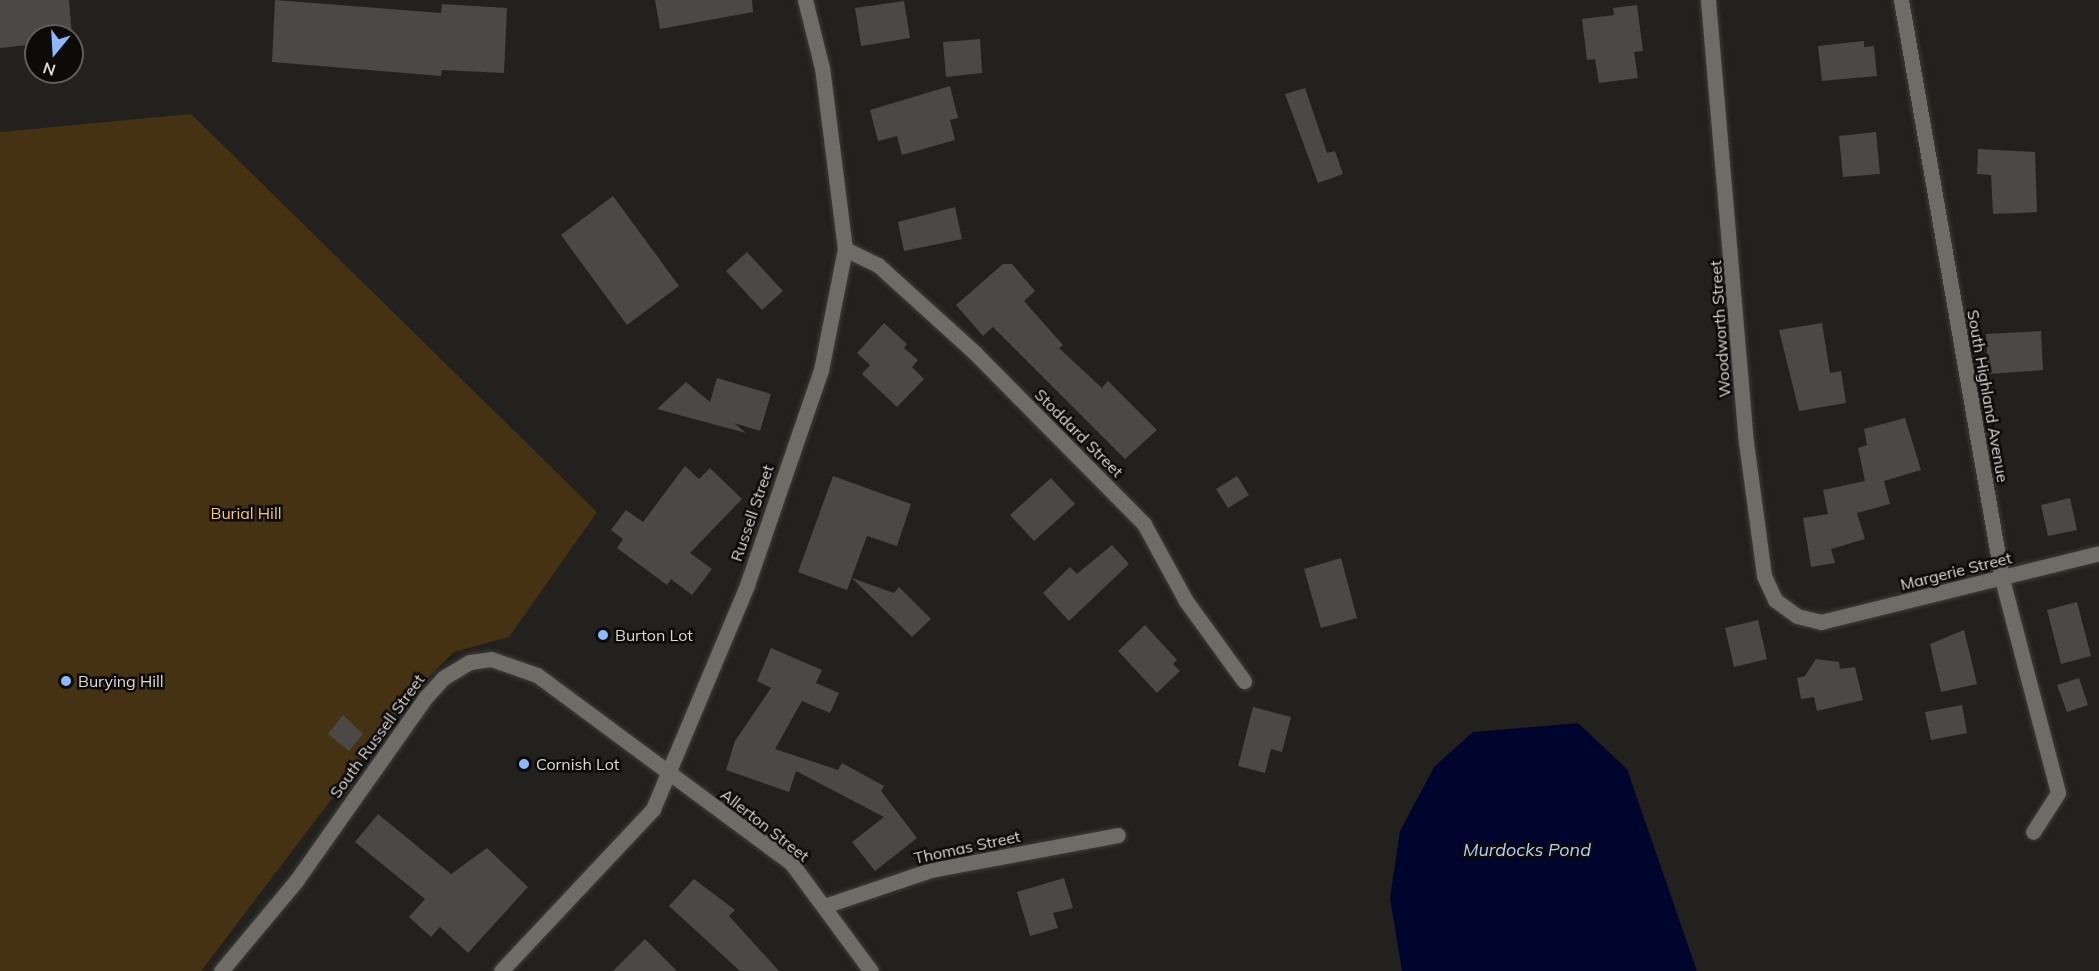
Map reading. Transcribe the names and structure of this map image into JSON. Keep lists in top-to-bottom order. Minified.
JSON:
{"streets":{"street":["Woodworth Street","South Highland Avenue","Stoddard Street","Russell Street","Margerie Street","South Russell Street","Allerton Street","Thomas Street"]},"crossings":[["Woodworth Street","Margerie Street"],["South Highland Avenue","Margerie Street"],["Stoddard Street","Russell Street"],["Russell Street","South Russell Street"],["Russell Street","Allerton Street"],["South Russell Street","Allerton Street"],["Allerton Street","Thomas Street"]],"water":["Murdocks Pond"],"parks":["Burial Hill"],"places":["Burton Lot","Burying Hill","Cornish Lot"],"north":"bottom"}
